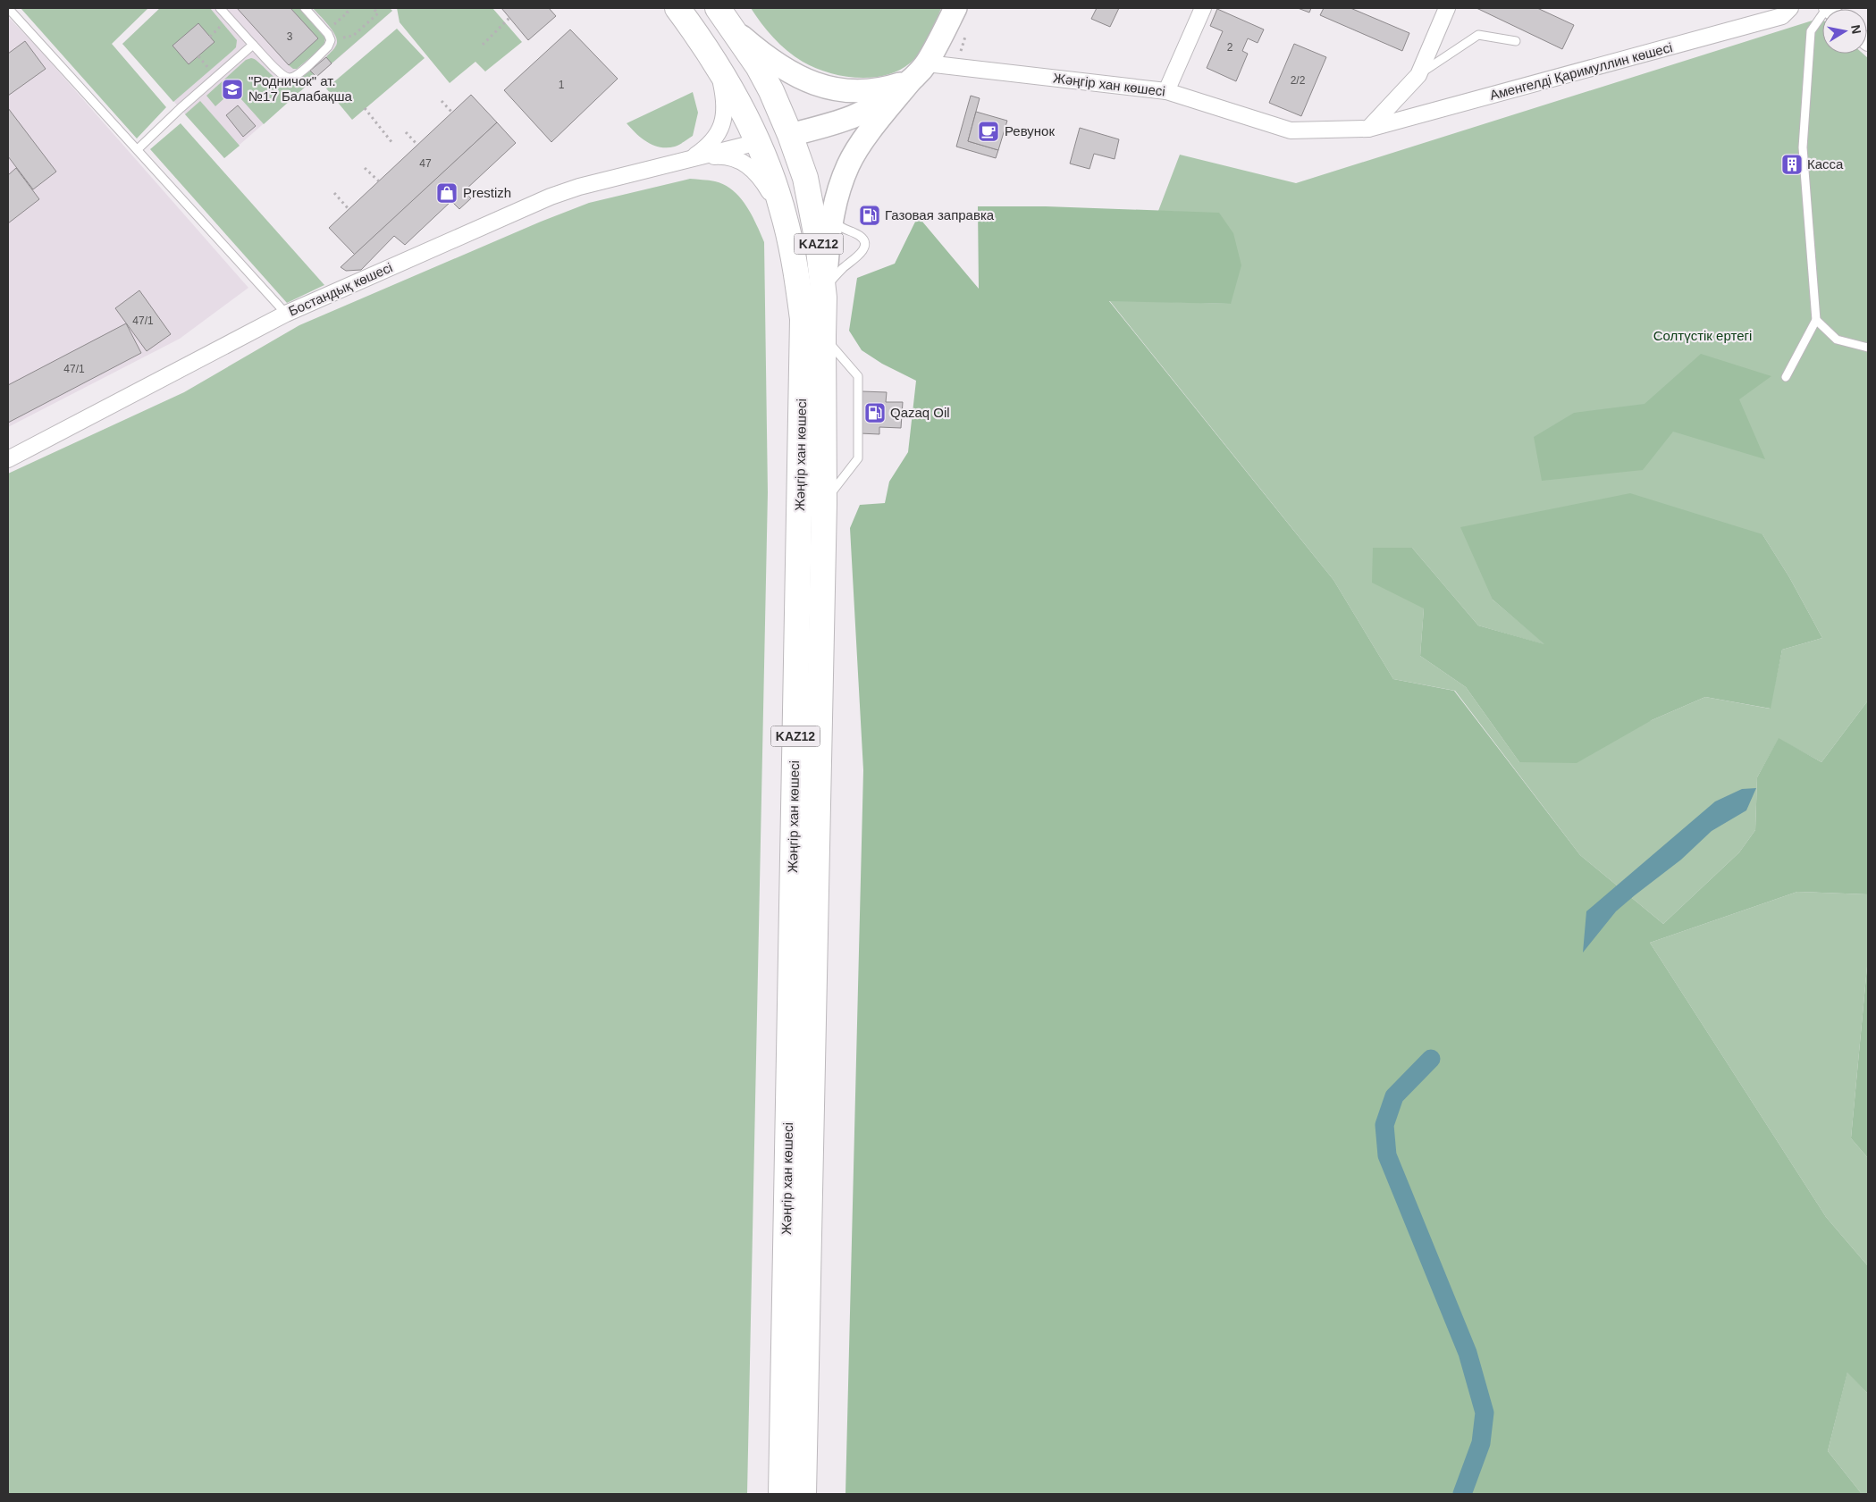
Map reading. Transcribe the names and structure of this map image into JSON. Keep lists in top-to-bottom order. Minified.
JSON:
{"streets":{"main road":["Жәңгір хан көшесі","KAZ12"],"street":["Аменгелді Қаримуллин көшесі","Бостандық көшесі"]},"crossings":[["Аменгелді Қаримуллин көшесі","Жәңгір хан көшесі"]],"parks":["Солтүстік ертегі"],"places":{"school or university":["\"Родничок\" ат. №17 Балабақша"],"cafe":["Ревунок"],"building":["Касса"],"shop":["Prestizh"],"fuel station":["Газовая заправка","Qazaq Oil"]},"house_numbers":["3","2","2/2","1","47","47/1","47/1"],"north":"right"}
